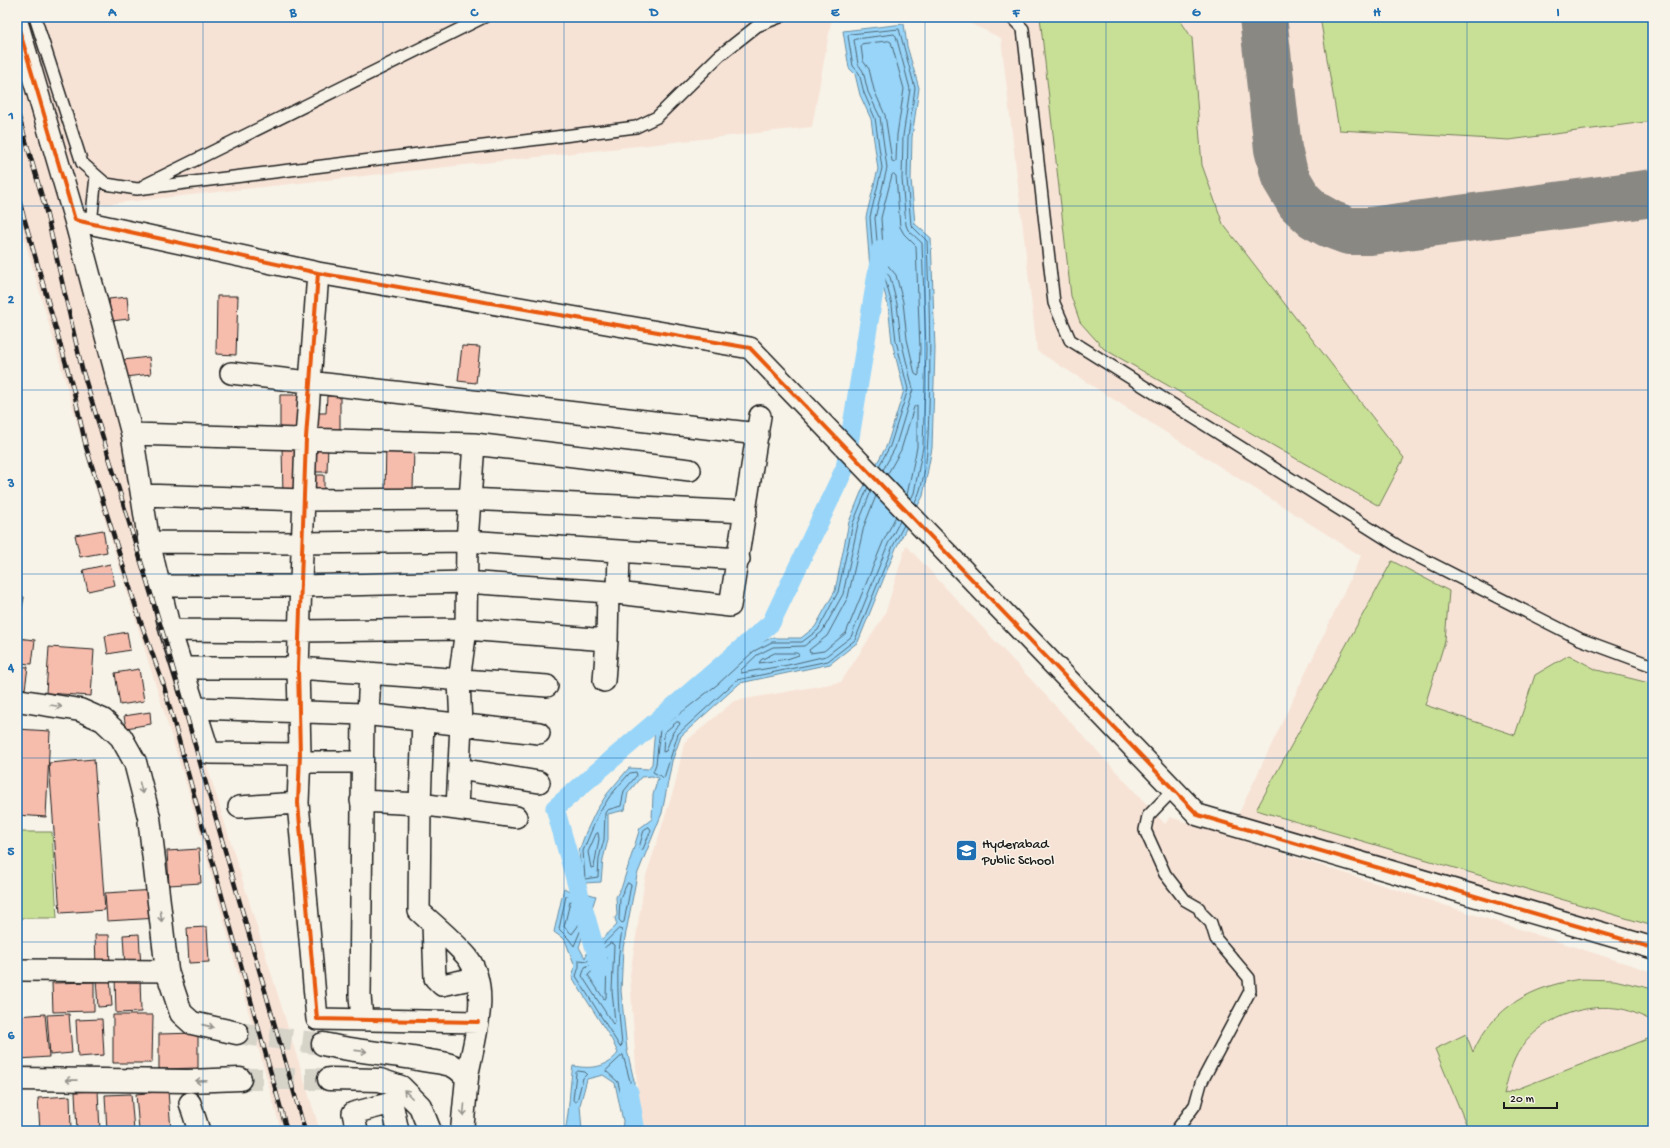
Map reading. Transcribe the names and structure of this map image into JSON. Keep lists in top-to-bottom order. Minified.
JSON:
{"places":{"school or university":["Hyderabad Public School"]},"scale_bar":"20 m","grid":{"columns":["A","B","C","D","E","F","G","H","I"],"rows":["1","2","3","4","5","6"]}}
